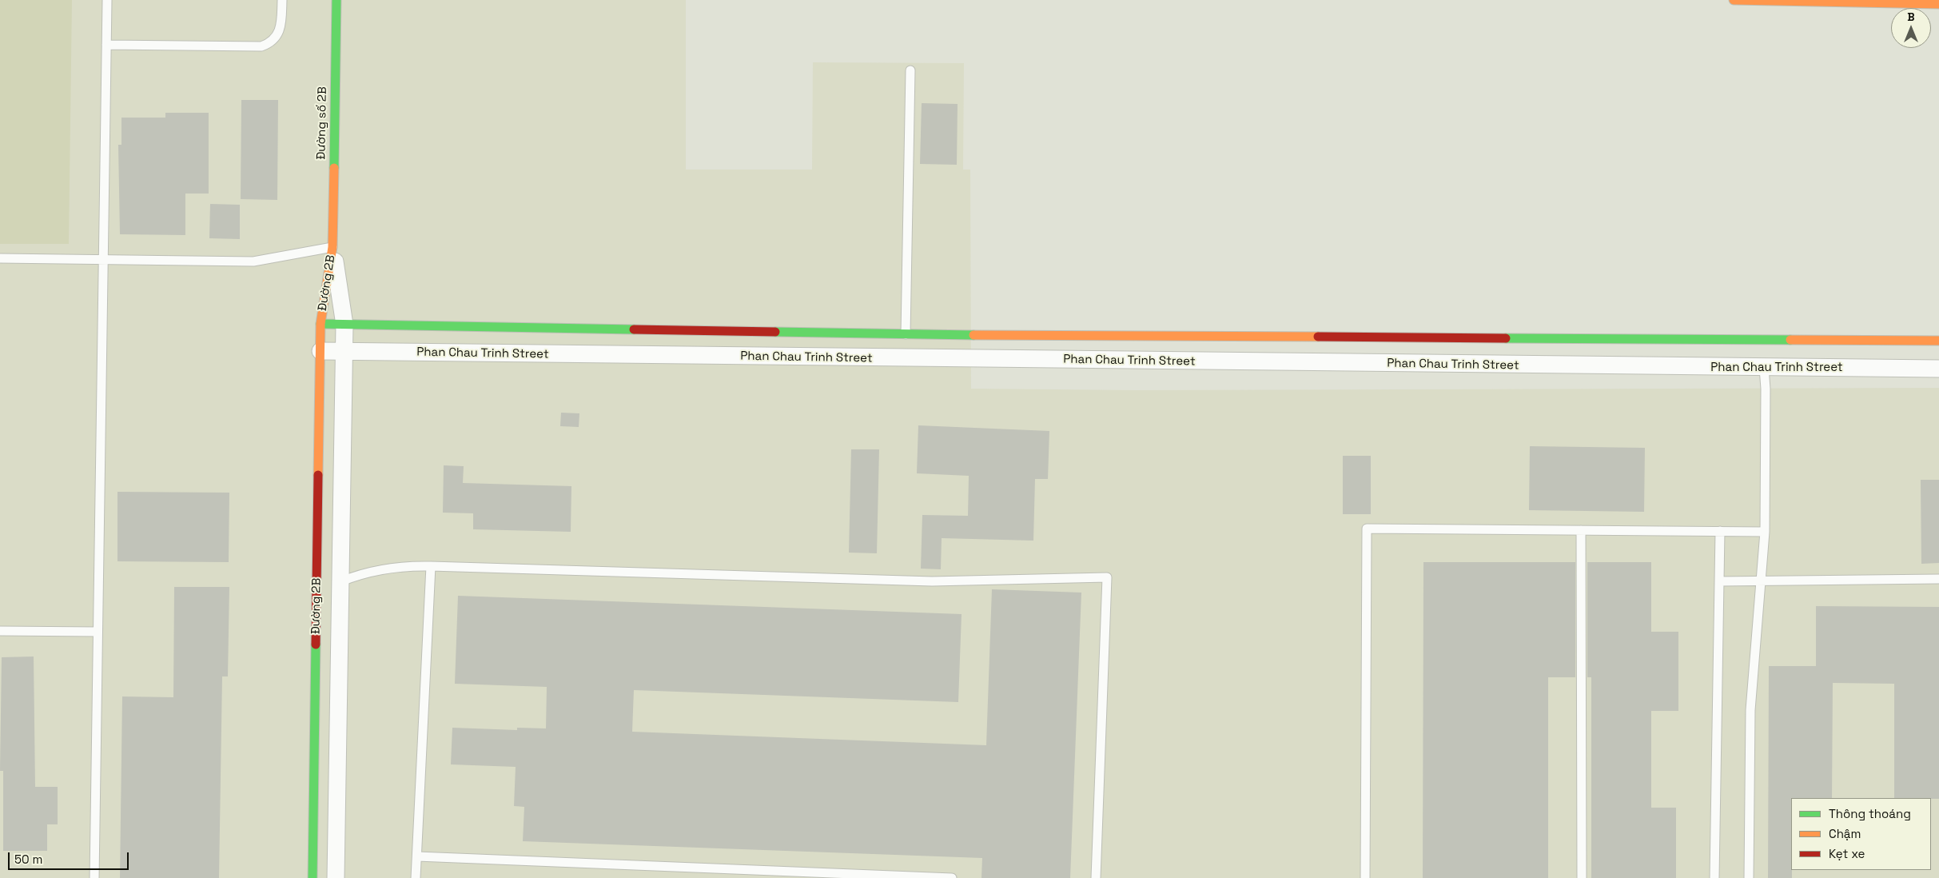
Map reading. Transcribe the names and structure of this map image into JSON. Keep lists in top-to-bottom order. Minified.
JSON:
{"streets":{"street":["Đường số 2B","Đường 2B","Phan Chau Trinh Street"]},"crossings":[["Đường số 2B","Đường 2B"],["Đường 2B","Phan Chau Trinh Street"]],"legend":["Thông thoáng","Chậm","Kẹt xe"],"scale_bar":"50 m","north":"top"}
